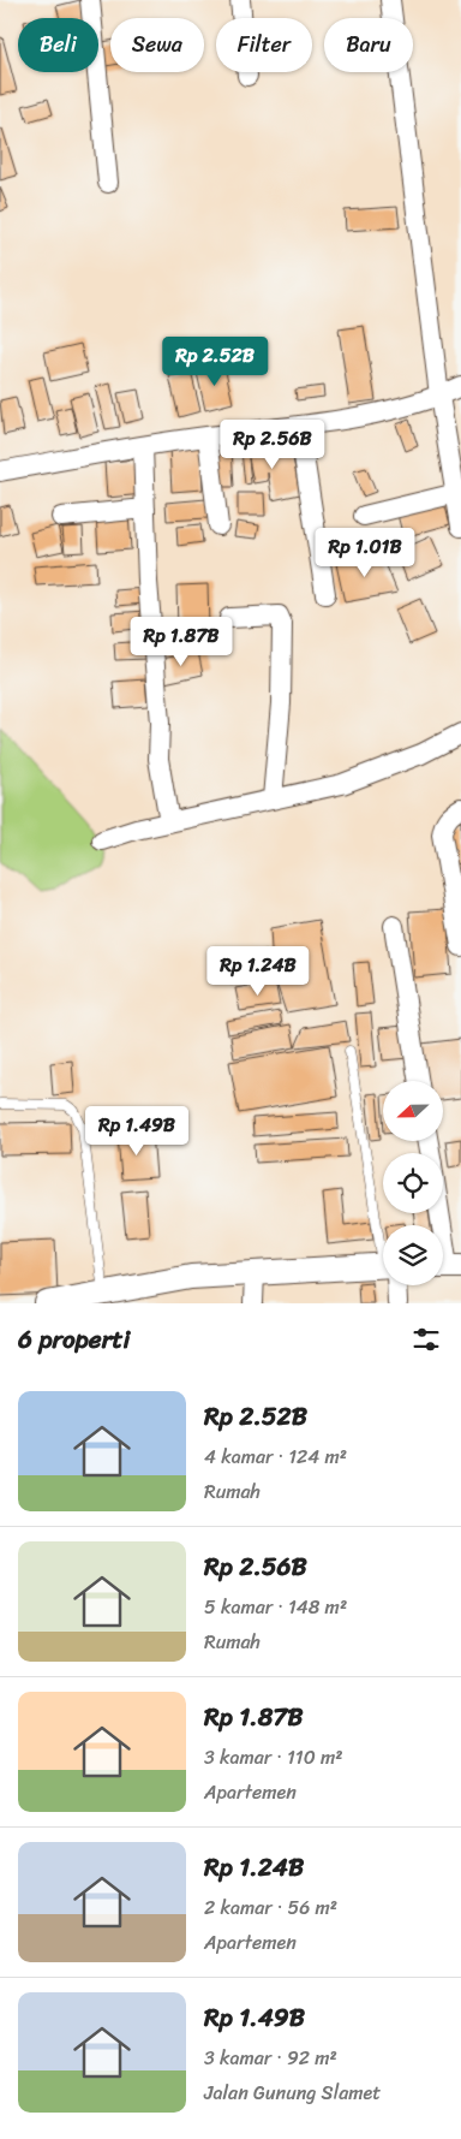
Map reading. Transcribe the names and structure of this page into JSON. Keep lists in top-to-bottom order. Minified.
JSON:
{"north":"left","page":{"chip":["Beli","Sewa","Filter","Baru"],"price":["Rp 2.52B","Rp 2.56B","Rp 1.01B","Rp 1.87B","Rp 1.24B","Rp 1.49B"],"heading":"6 properti","list":[{"name":"Rp 2.52B","note":"4 kamar · 124 m² · Rumah"},{"name":"Rp 2.56B","note":"5 kamar · 148 m² · Rumah"},{"name":"Rp 1.87B","note":"3 kamar · 110 m² · Apartemen"},{"name":"Rp 1.24B","note":"2 kamar · 56 m² · Apartemen"},{"name":"Rp 1.49B","note":"3 kamar · 92 m² · Jalan Gunung Slamet"}]}}
